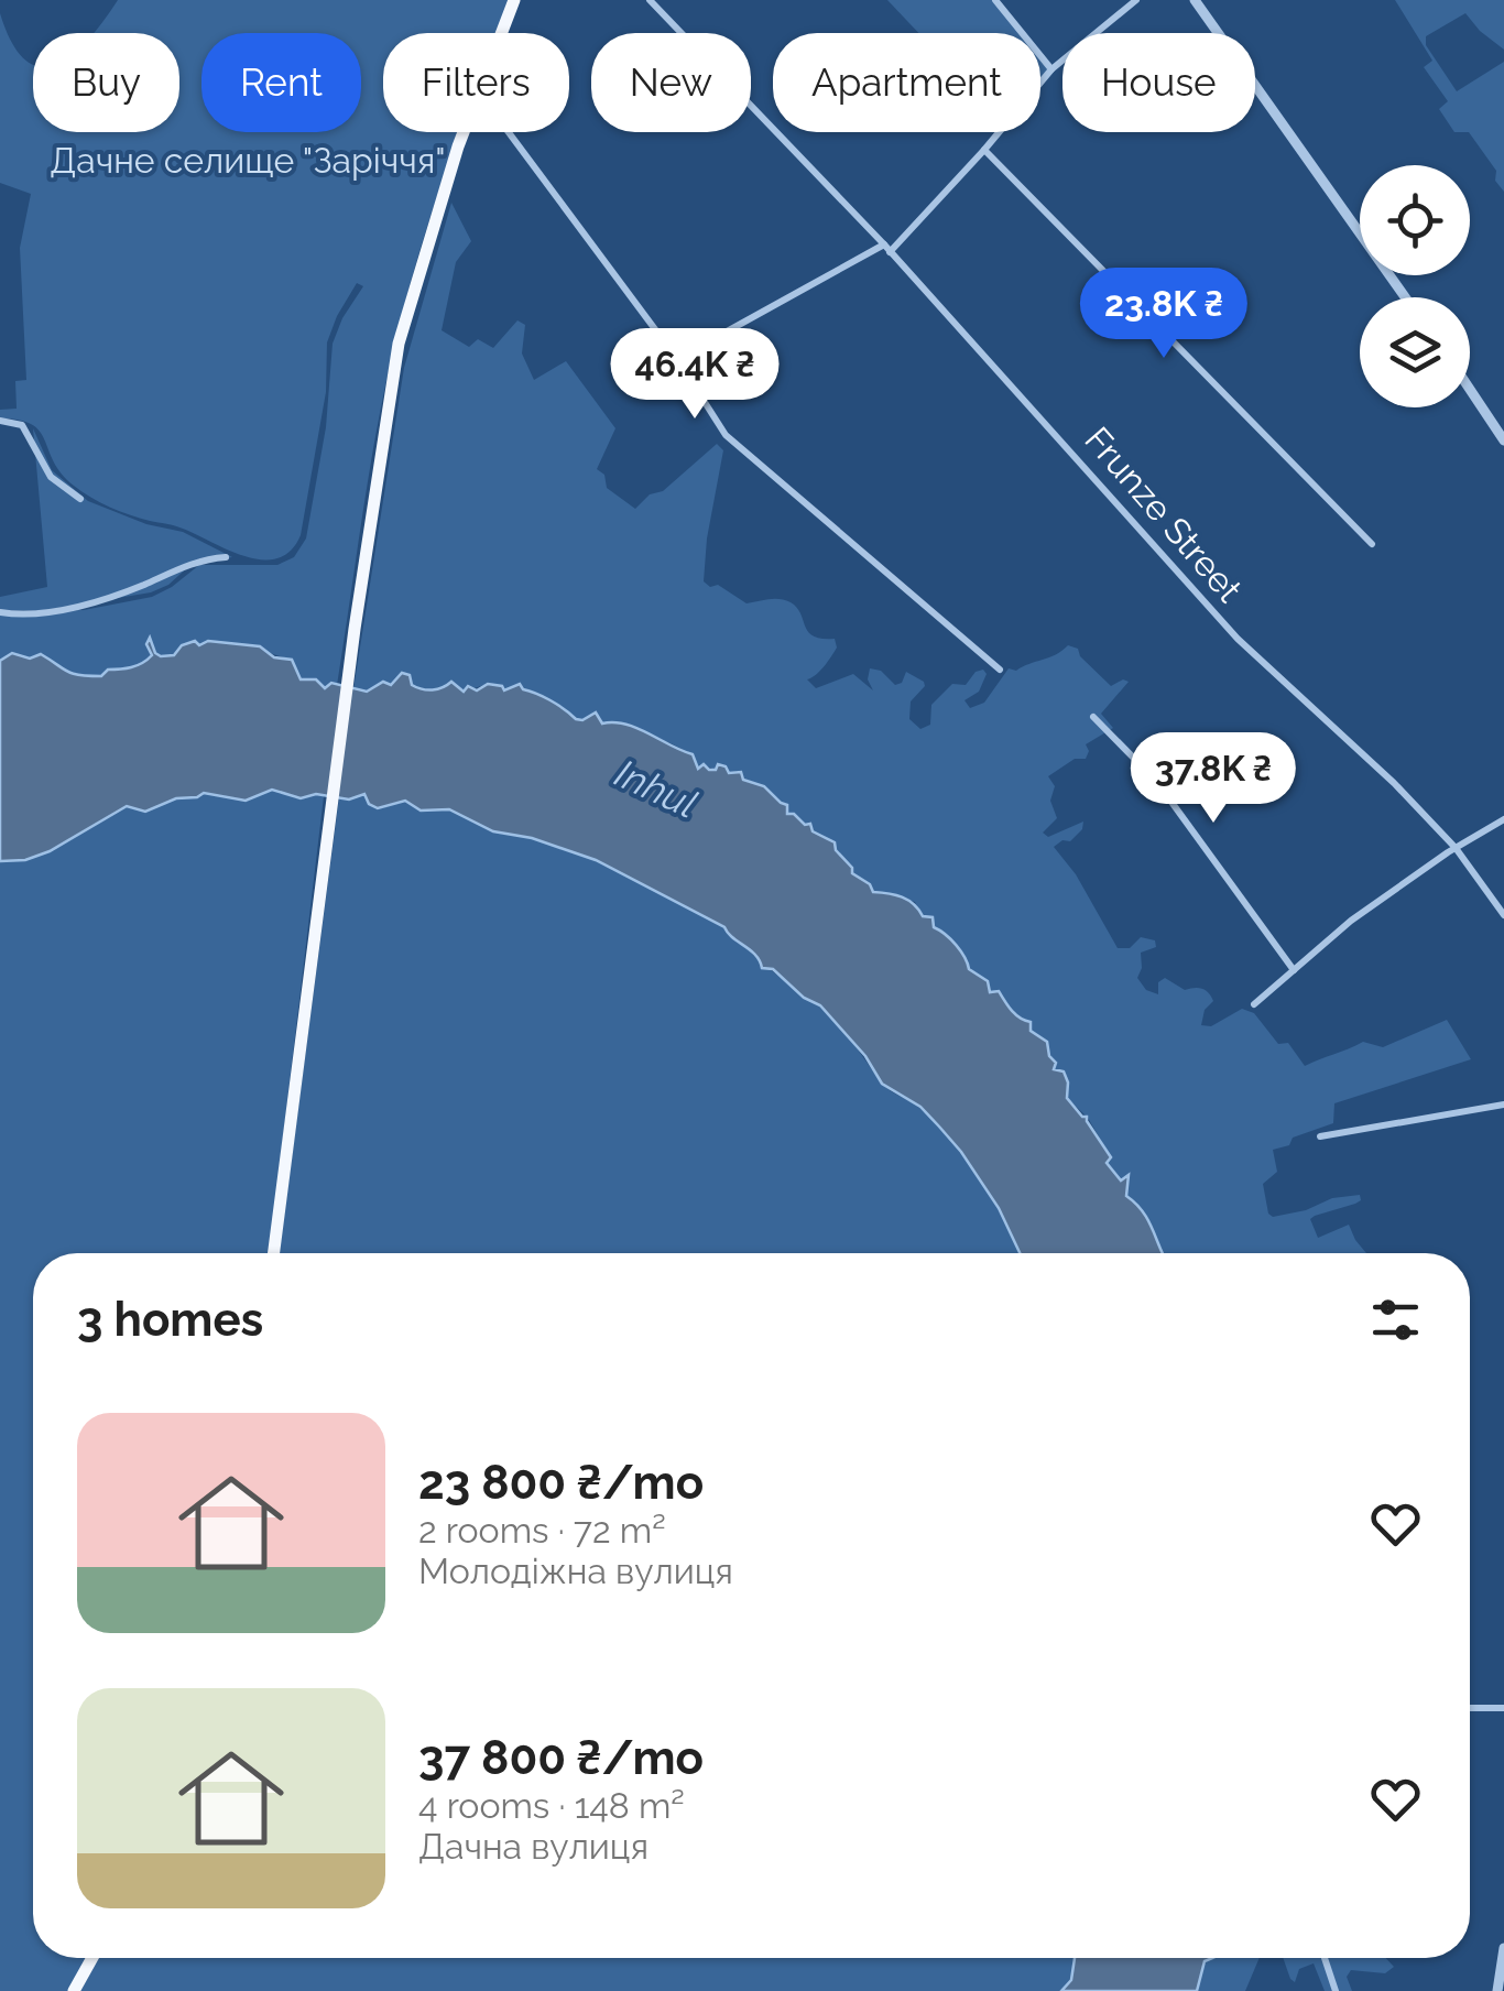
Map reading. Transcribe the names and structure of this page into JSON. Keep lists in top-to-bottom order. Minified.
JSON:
{"streets":{"street":["Frunze Street"]},"water":["Inhul"],"parks":["Дачне селище \"Заріччя\""],"page":{"chip":["Buy","Rent","Filters","New","Apartment","House"],"price":["23.8K ₴","46.4K ₴","37.8K ₴"],"heading":"3 homes","list":[{"name":"23 800 ₴/mo","note":"2 rooms · 72 m² · Молодіжна вулиця"},{"name":"37 800 ₴/mo","note":"4 rooms · 148 m² · Дачна вулиця"}]}}
